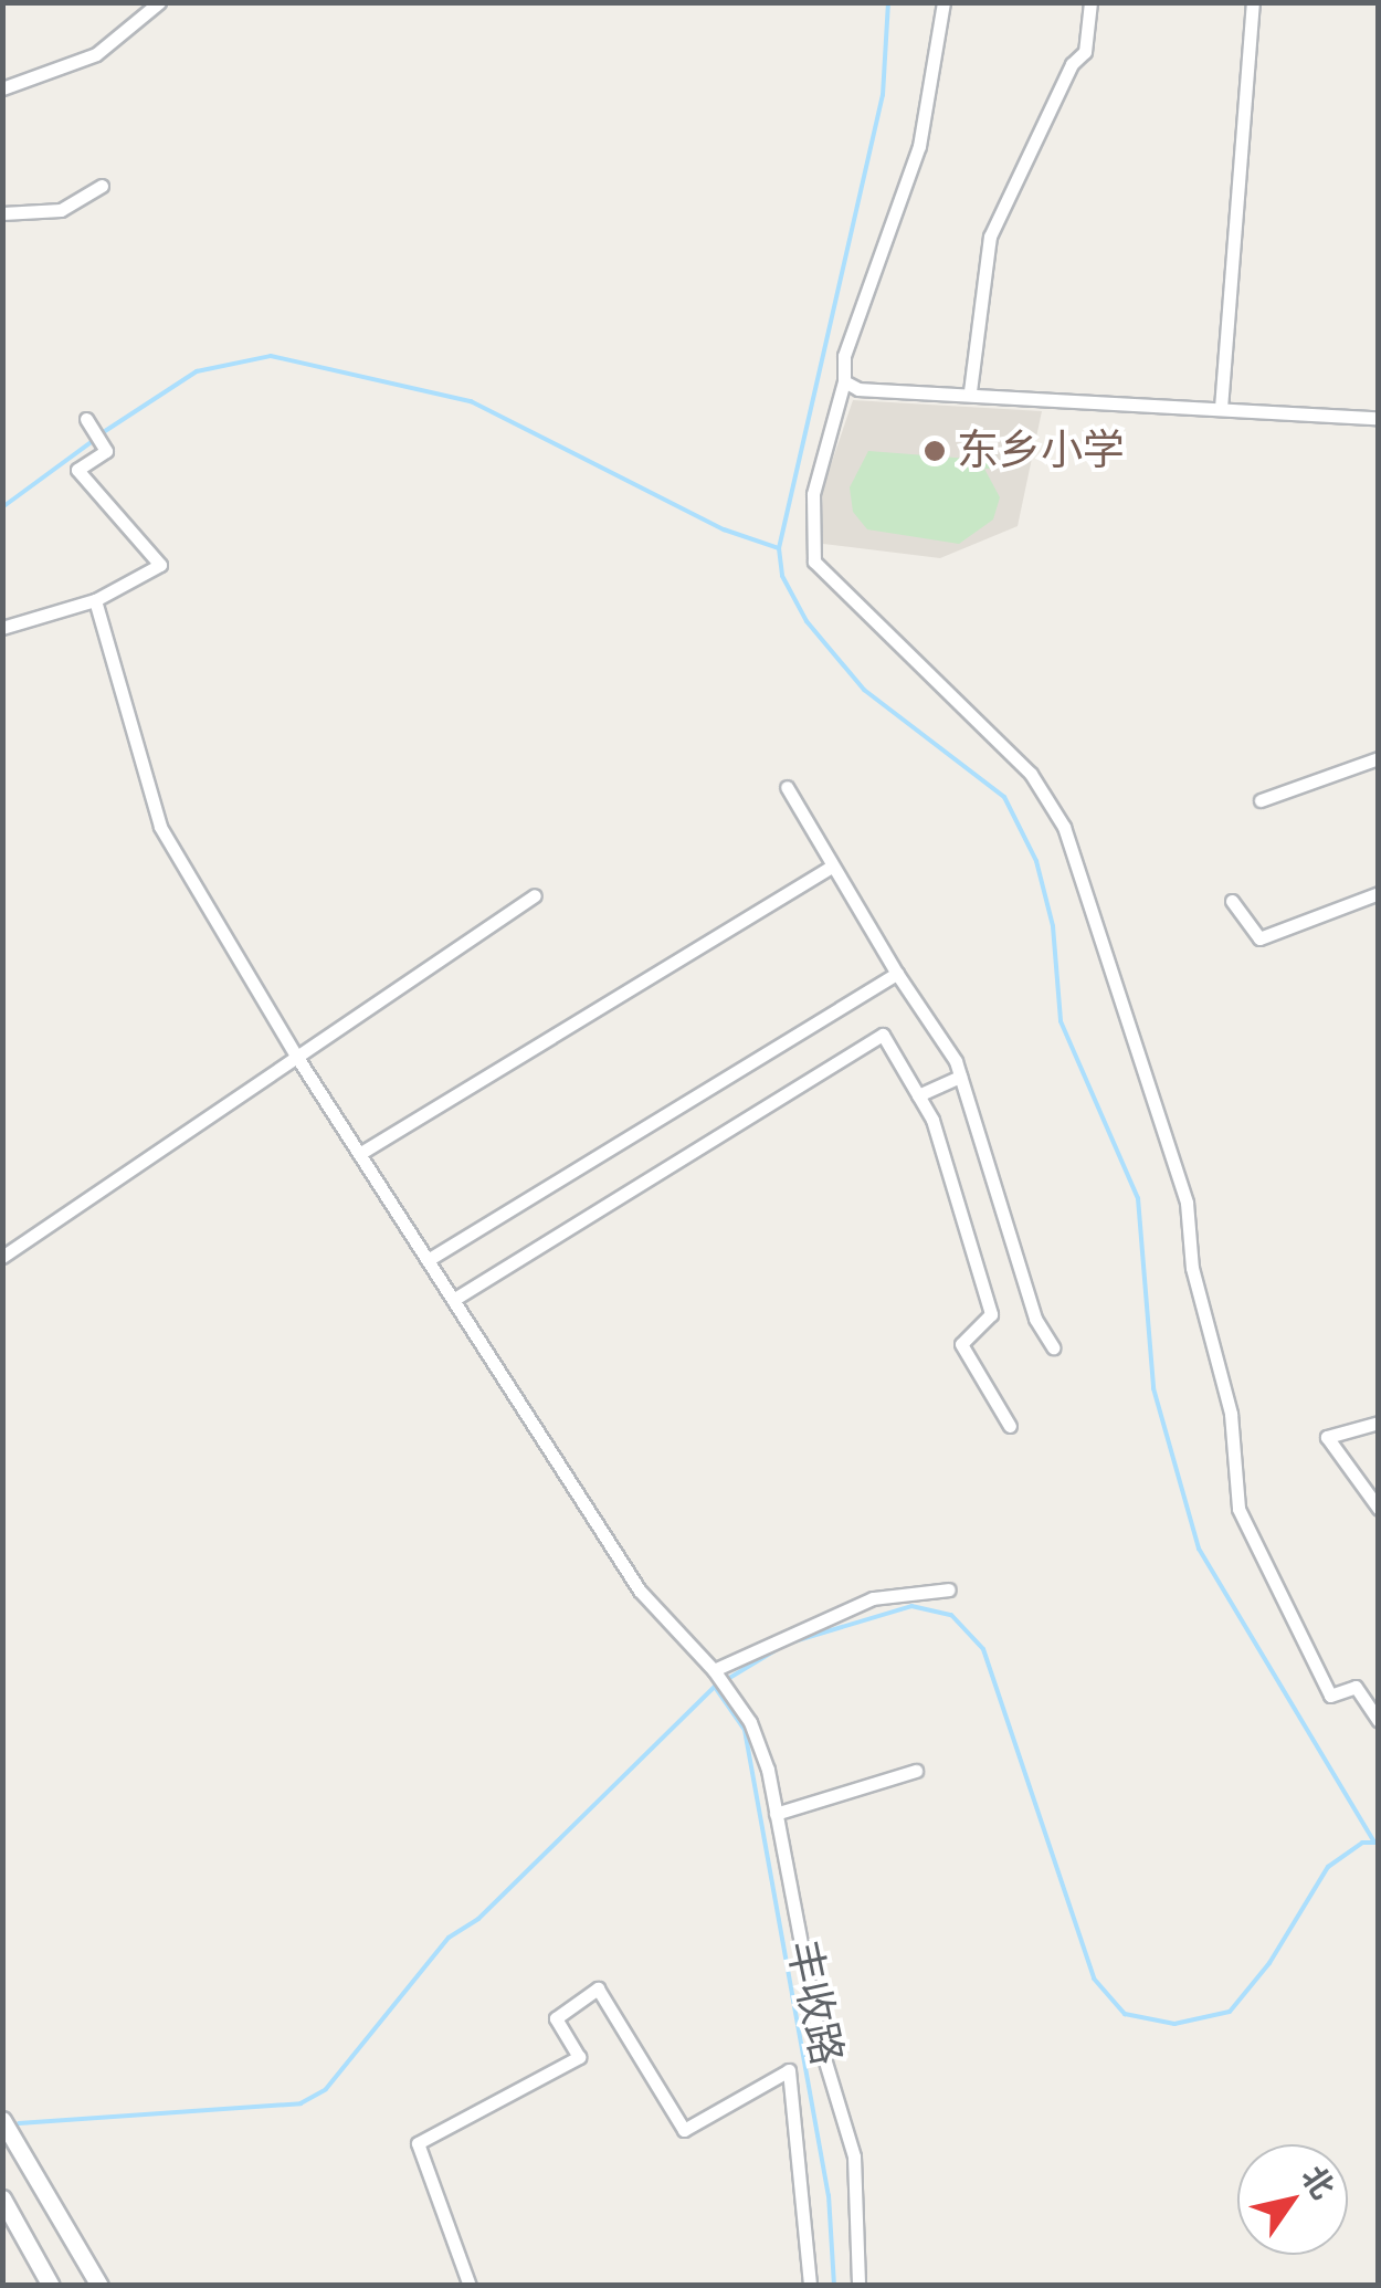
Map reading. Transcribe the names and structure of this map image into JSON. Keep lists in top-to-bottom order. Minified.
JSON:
{"streets":{"street":["丰收路"]},"places":["东乡小学"],"north":"top right"}
